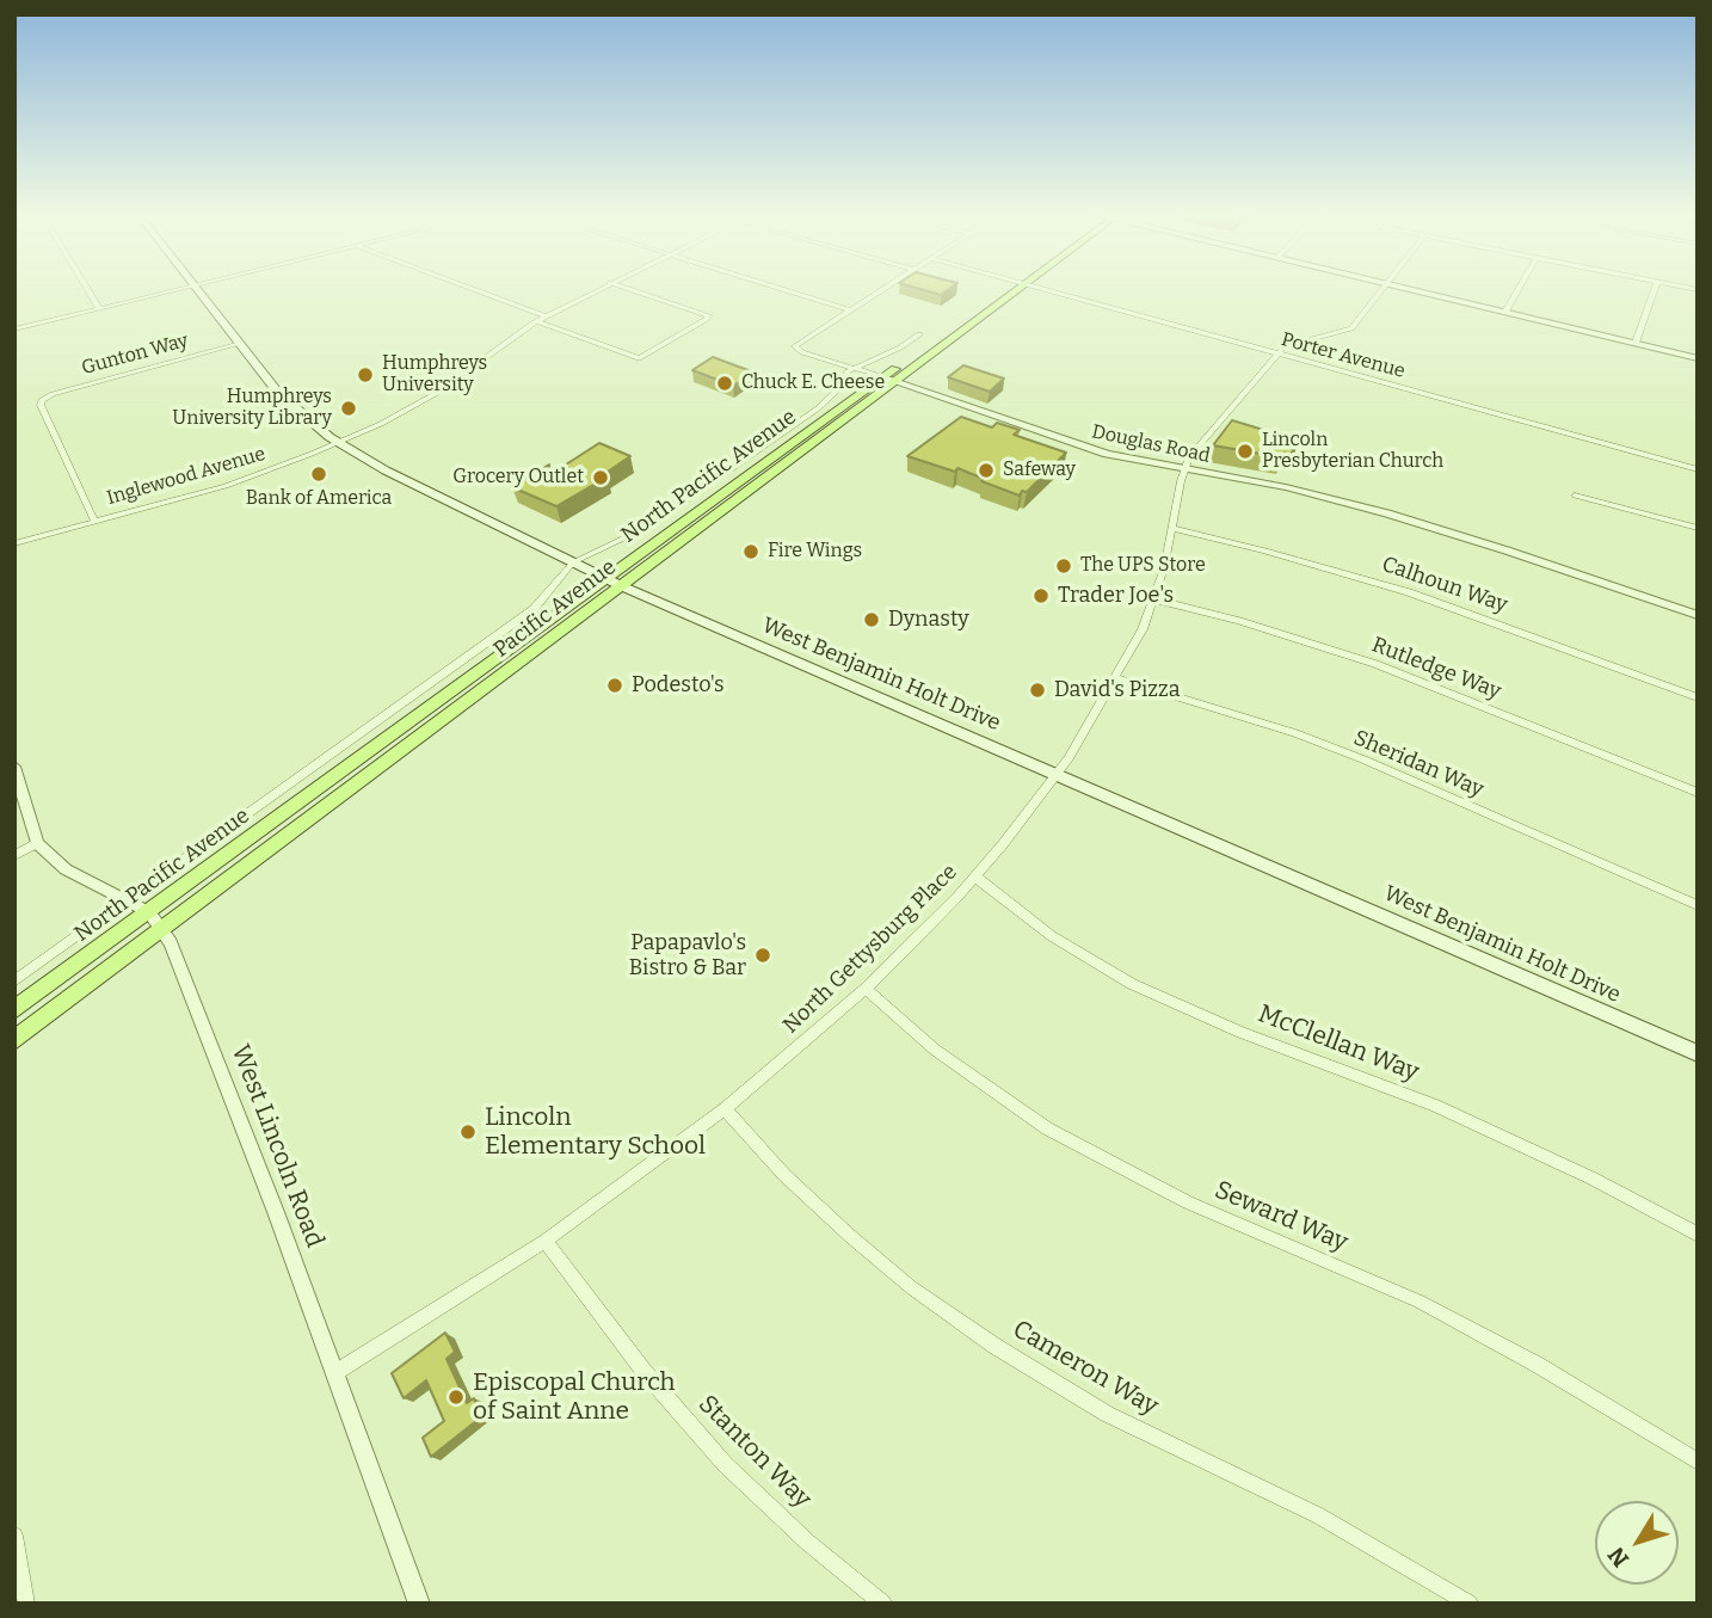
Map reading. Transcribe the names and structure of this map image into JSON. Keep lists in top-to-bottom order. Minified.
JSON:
{"streets":{"main road":["North Pacific Avenue","Pacific Avenue","West Benjamin Holt Drive"],"street":["Gunton Way","Porter Avenue","Douglas Road","Inglewood Avenue","Calhoun Way","Rutledge Way","Sheridan Way","North Gettysburg Place","McClellan Way","West Lincoln Road","Seward Way","Cameron Way","Stanton Way"]},"crossings":[["Gunton Way","Inglewood Avenue"],["Gunton Way","West Benjamin Holt Drive"],["Porter Avenue","North Gettysburg Place"],["Douglas Road","North Pacific Avenue"],["Douglas Road","North Gettysburg Place"],["Inglewood Avenue","West Benjamin Holt Drive"],["North Pacific Avenue","Pacific Avenue"],["North Pacific Avenue","West Benjamin Holt Drive"],["North Pacific Avenue","West Lincoln Road"],["Calhoun Way","North Gettysburg Place"],["Pacific Avenue","West Benjamin Holt Drive"],["Pacific Avenue","West Lincoln Road"],["Rutledge Way","North Gettysburg Place"],["West Benjamin Holt Drive","North Gettysburg Place"],["Sheridan Way","North Gettysburg Place"],["North Gettysburg Place","McClellan Way"],["North Gettysburg Place","West Lincoln Road"],["North Gettysburg Place","Seward Way"],["North Gettysburg Place","Cameron Way"],["North Gettysburg Place","Stanton Way"]],"places":["Humphreys University","Chuck E. Cheese","Humphreys University Library","Lincoln Presbyterian Church","Safeway","Bank of America","Grocery Outlet","Fire Wings","The UPS Store","Trader Joe's","Dynasty","Podesto's","David's Pizza","Papapavlo's Bistro & Bar","Lincoln Elementary School","Episcopal Church of Saint Anne"],"north":"bottom left"}
